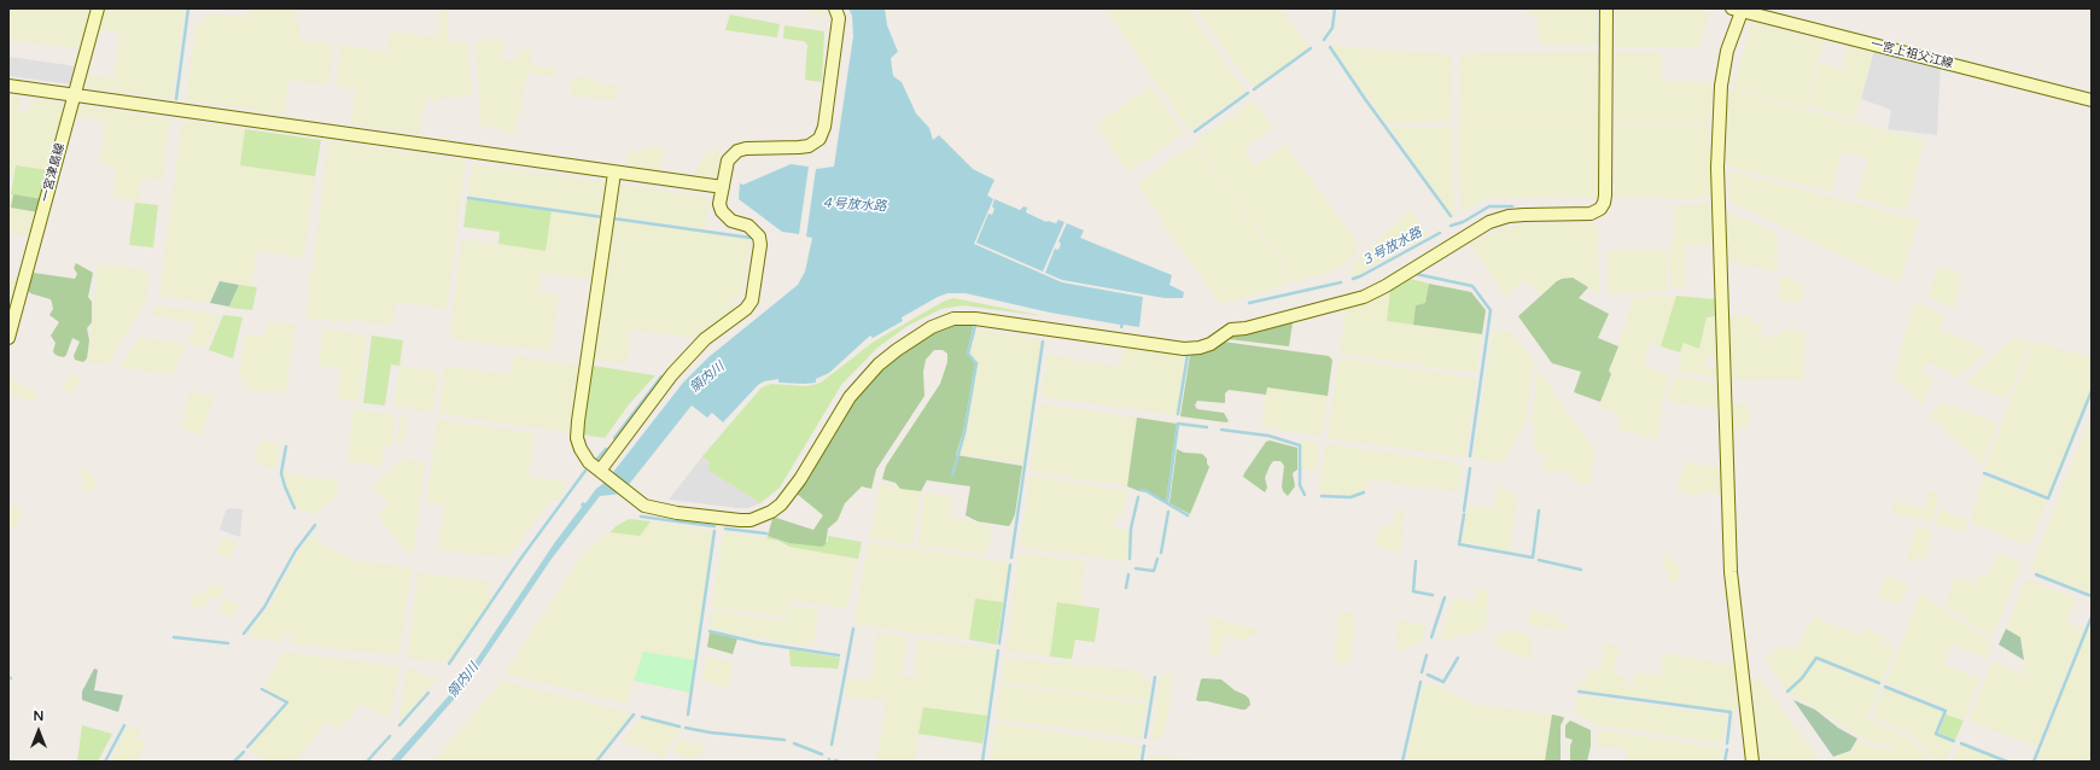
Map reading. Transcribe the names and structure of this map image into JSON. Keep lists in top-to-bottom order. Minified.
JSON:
{"streets":{"street":["一宮上祖父江線","一宮津島線"]},"water":["４号放水路","３号放水路","領内川"],"north":"top"}
